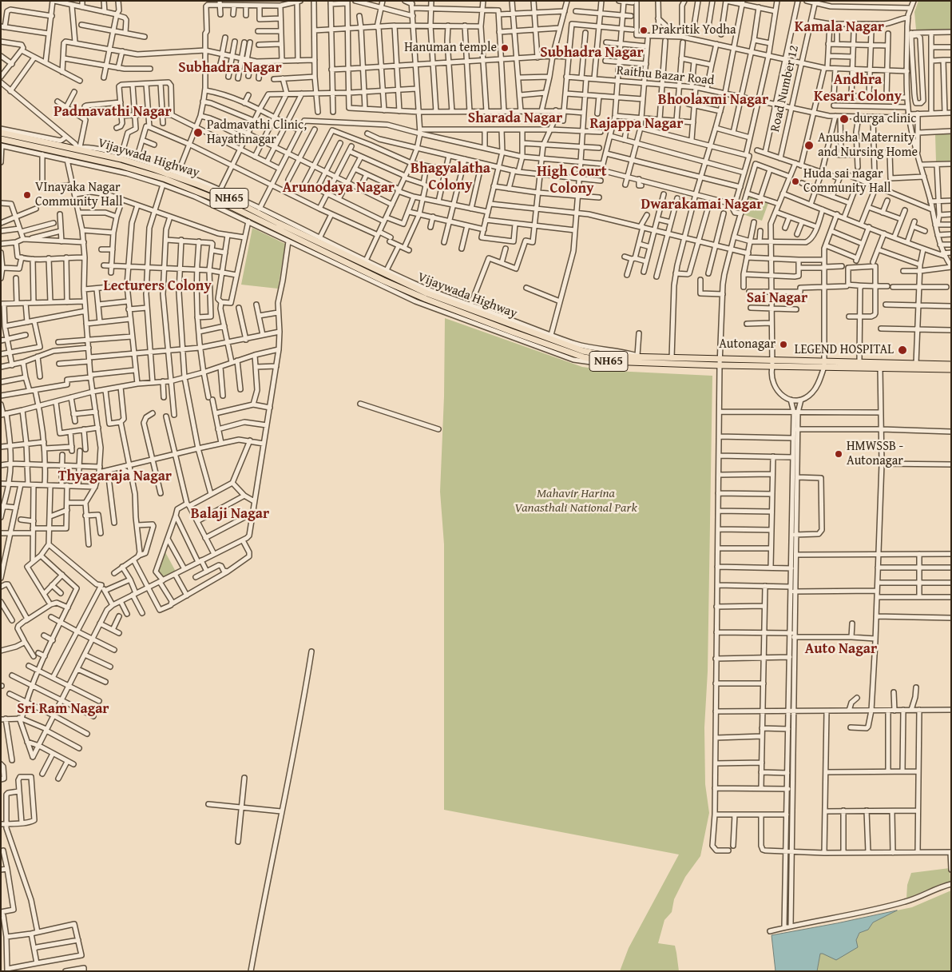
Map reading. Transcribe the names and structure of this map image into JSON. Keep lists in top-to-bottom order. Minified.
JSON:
{"streets":{"highway":["Vijaywada Highway","NH65"],"street":["Raithu Bazar Road","Road Number 12"]},"crossings":[["Raithu Bazar Road","Road Number 12"]],"districts":["Kamala Nagar","Subhadra Nagar","Subhadra Nagar","Andhra Kesari Colony","Bhoolaxmi Nagar","Padmavathi Nagar","Sharada Nagar","Rajappa Nagar","Bhagyalatha Colony","High Court Colony","Arunodaya Nagar","Dwarakamai Nagar","Lecturers Colony","Sai Nagar","Thyagaraja Nagar","Balaji Nagar","Auto Nagar","Sri Ram Nagar"],"parks":["Mahavir Harina Vanasthali National Park"],"places":["Prakritik Yodha","Hanuman temple","durga clinic","Padmavathi Clinic, Hayathnagar","Anusha Maternity and Nursing Home","Huda sai nagar Community Hall","VInayaka Nagar Community Hall","Autonagar","LEGEND HOSPITAL","HMWSSB - Autonagar"]}
